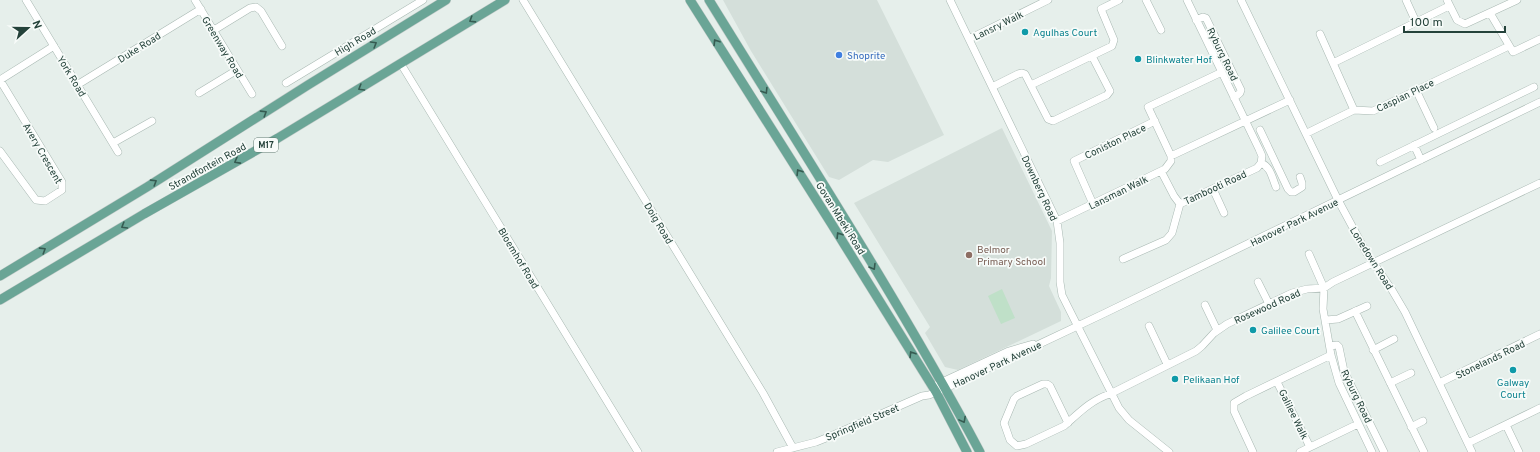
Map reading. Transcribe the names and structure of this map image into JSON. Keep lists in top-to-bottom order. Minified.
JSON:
{"streets":{"main road":["M17","Strandfontein Road","Govan Mbeki Road"],"street":["Lansry Walk","High Road","Duke Road","Greenway Road","Ryburg Road","York Road","Caspian Place","Coniston Place","Avery Crescent","Tambooti Road","Downberg Road","Lansman Walk","Hanover Park Avenue","Doig Road","Bloemhof Road","Lonedown Road","Rosewood Road","Stonelands Road","Galilee Walk","Springfield Street"]},"crossings":[["Lansry Walk","Downberg Road"],["Duke Road","Greenway Road"],["Duke Road","York Road"],["Ryburg Road","Coniston Place"],["Ryburg Road","Tambooti Road"],["Ryburg Road","Rosewood Road"],["Ryburg Road","Galilee Walk"],["Coniston Place","Lansman Walk"],["Strandfontein Road","Bloemhof Road"],["Tambooti Road","Lansman Walk"],["Downberg Road","Lansman Walk"],["Downberg Road","Hanover Park Avenue"],["Downberg Road","Rosewood Road"],["Govan Mbeki Road","Hanover Park Avenue"],["Govan Mbeki Road","Springfield Street"],["Hanover Park Avenue","Lonedown Road"],["Hanover Park Avenue","Springfield Street"],["Doig Road","Springfield Street"],["Lonedown Road","Rosewood Road"],["Lonedown Road","Stonelands Road"]],"places":["Agulhas Court","Shoprite","Blinkwater Hof","Belmor Primary School","Galilee Court","Galway Court","Pelikaan Hof"],"scale_bar":"100 m","north":"right"}
